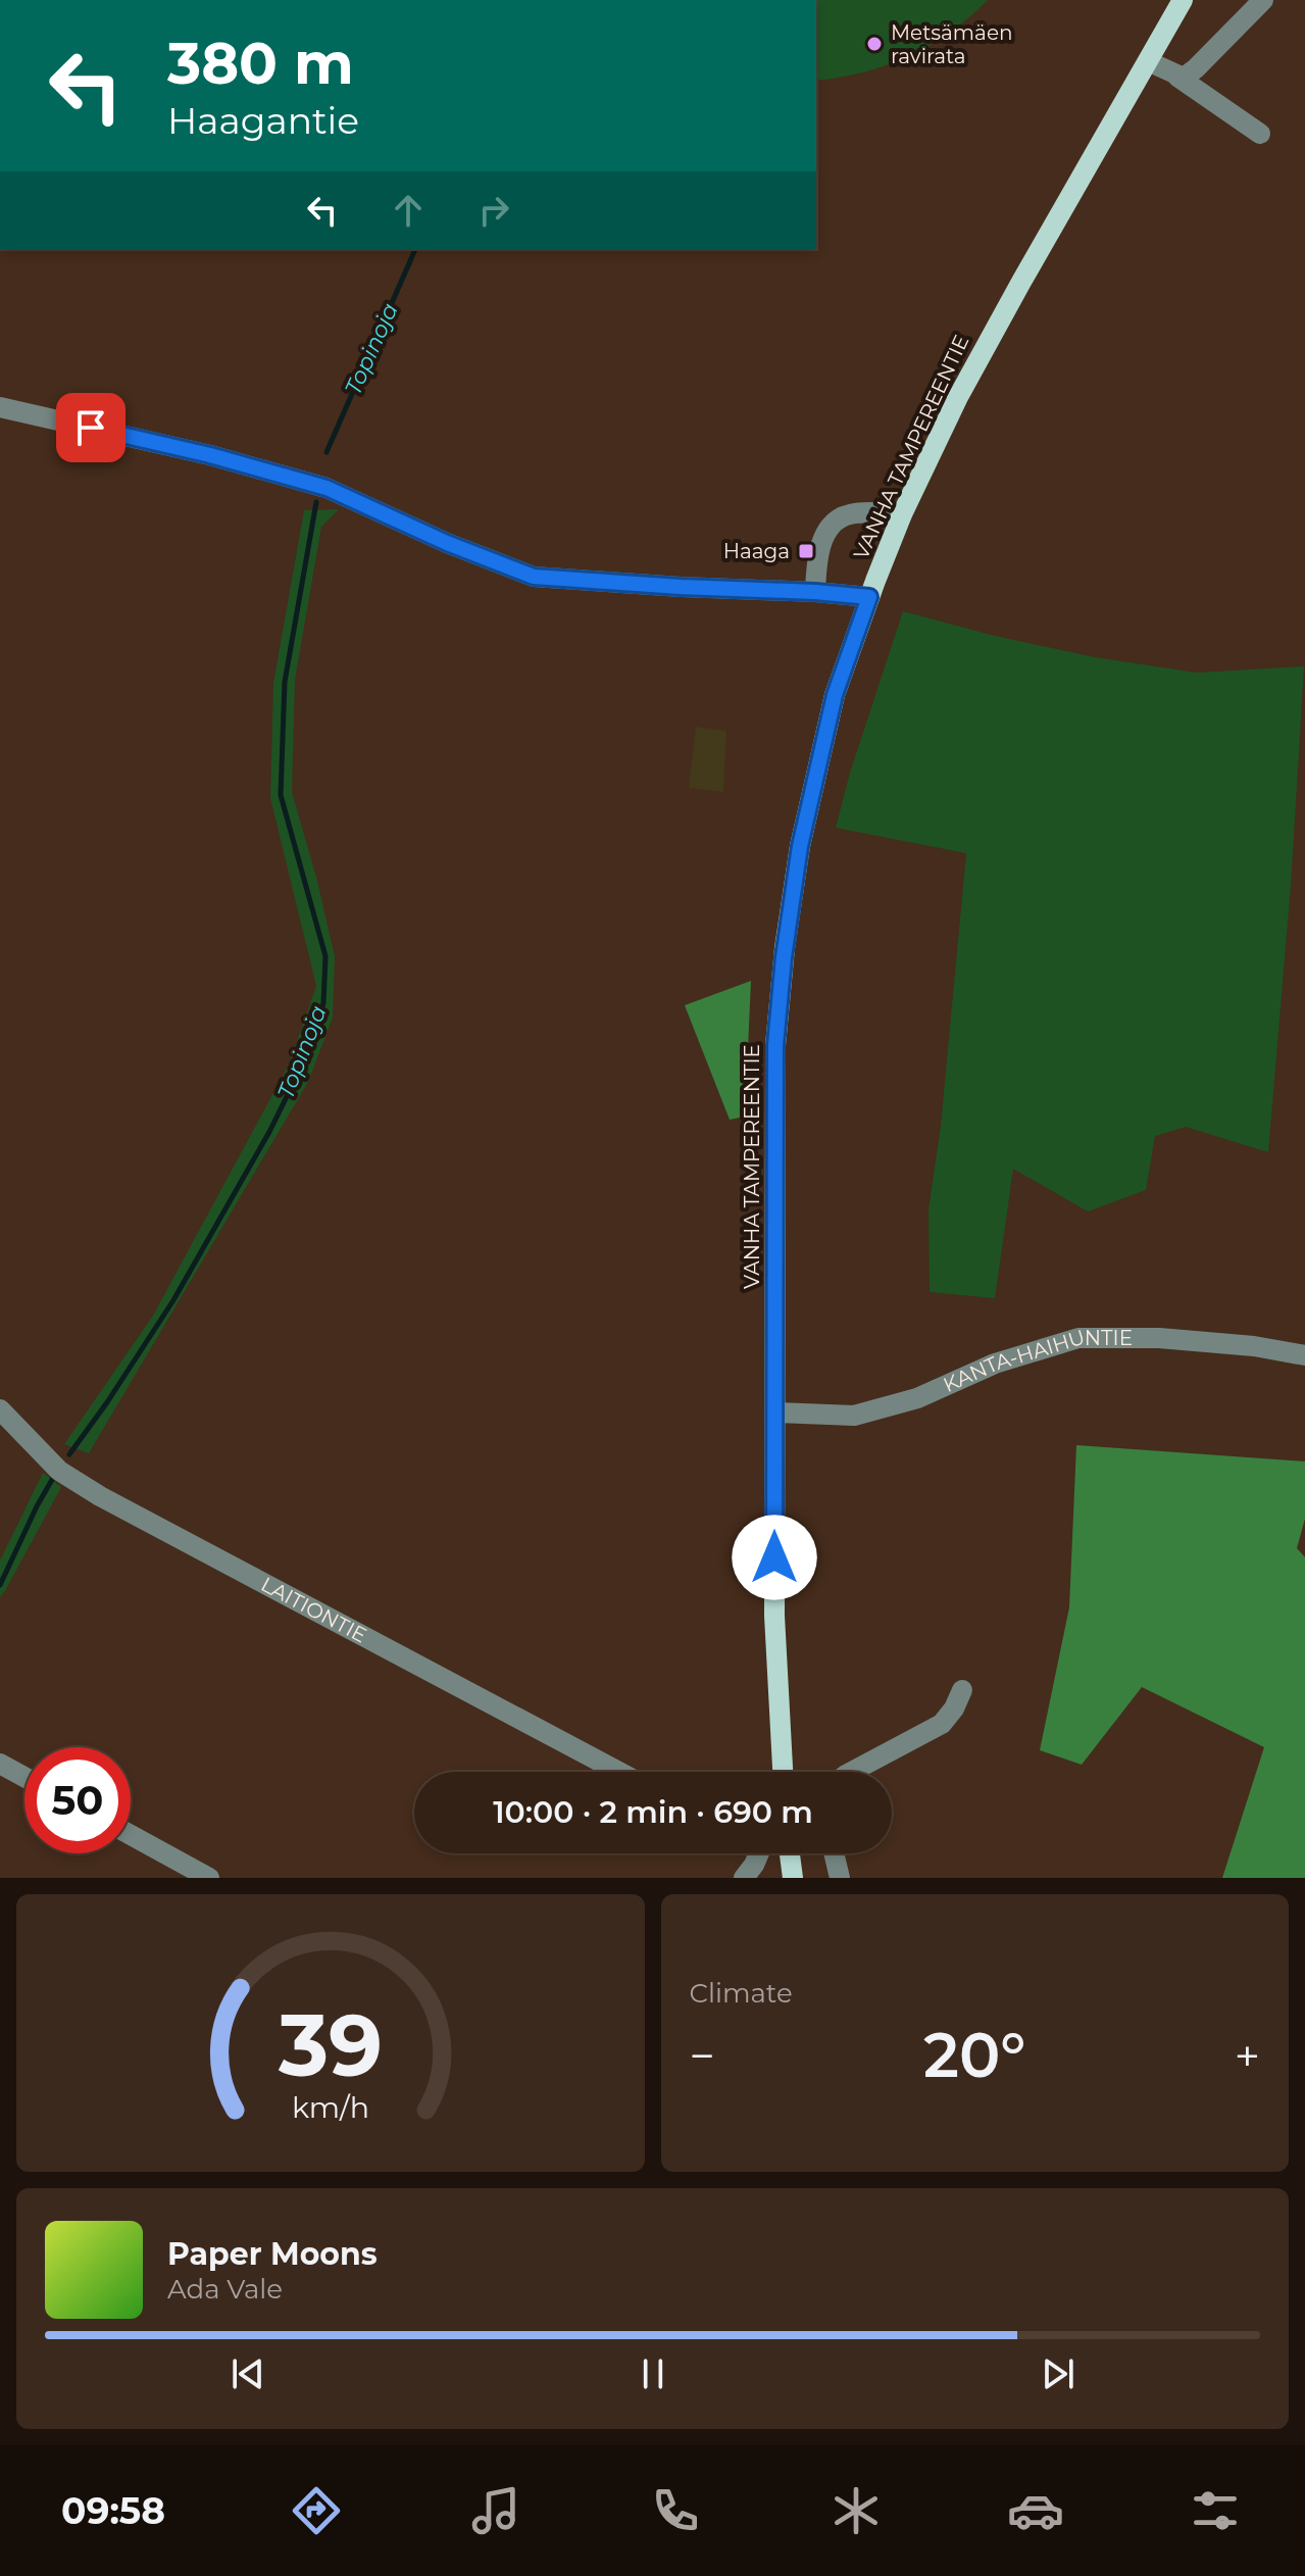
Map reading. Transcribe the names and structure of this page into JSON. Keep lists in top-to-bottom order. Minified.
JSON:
{"streets":{"main road":["VANHA TAMPEREENTIE"],"street":["KANTA-HAIHUNTIE","LAITIONTIE"]},"crossings":[["VANHA TAMPEREENTIE","KANTA-HAIHUNTIE"]],"water":["Topinoja"],"places":{"other":["Metsämäen ravirata"],"transit":["Haaga"]},"page":{"turn":["380 m","Haagantie"],"limit":"50","trip":"10:00 · 2 min · 690 m","tile":"Climate","heat":["−","20°","+"],"song":["Paper Moons","Ada Vale"],"tabs":"09:58","gauge":["39","km/h"]}}
